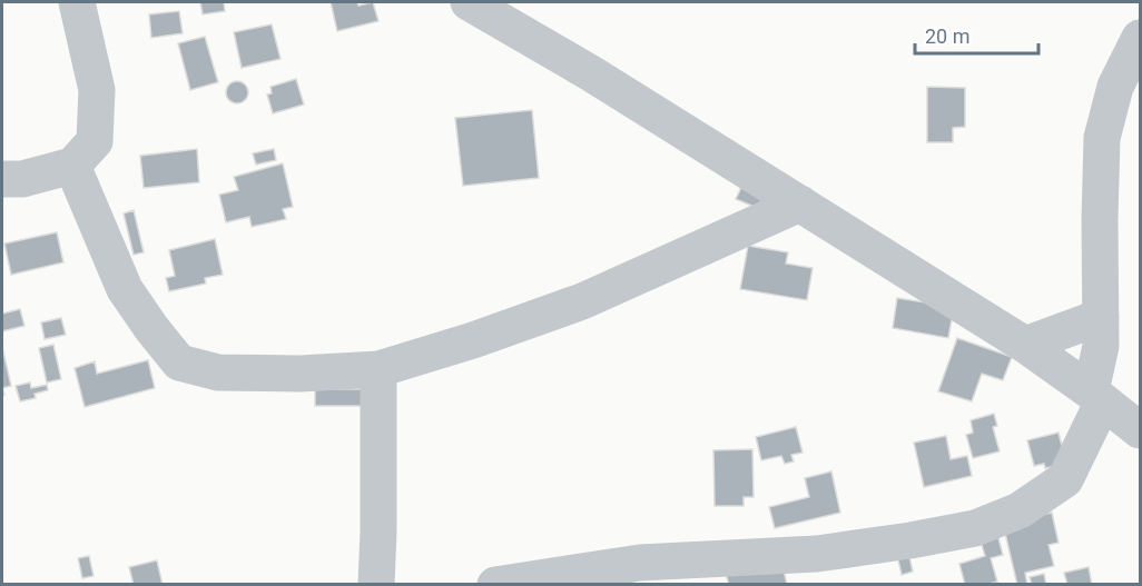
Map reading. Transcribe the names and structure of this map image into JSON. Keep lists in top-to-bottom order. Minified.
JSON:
{"scale_bar":"20 m"}
